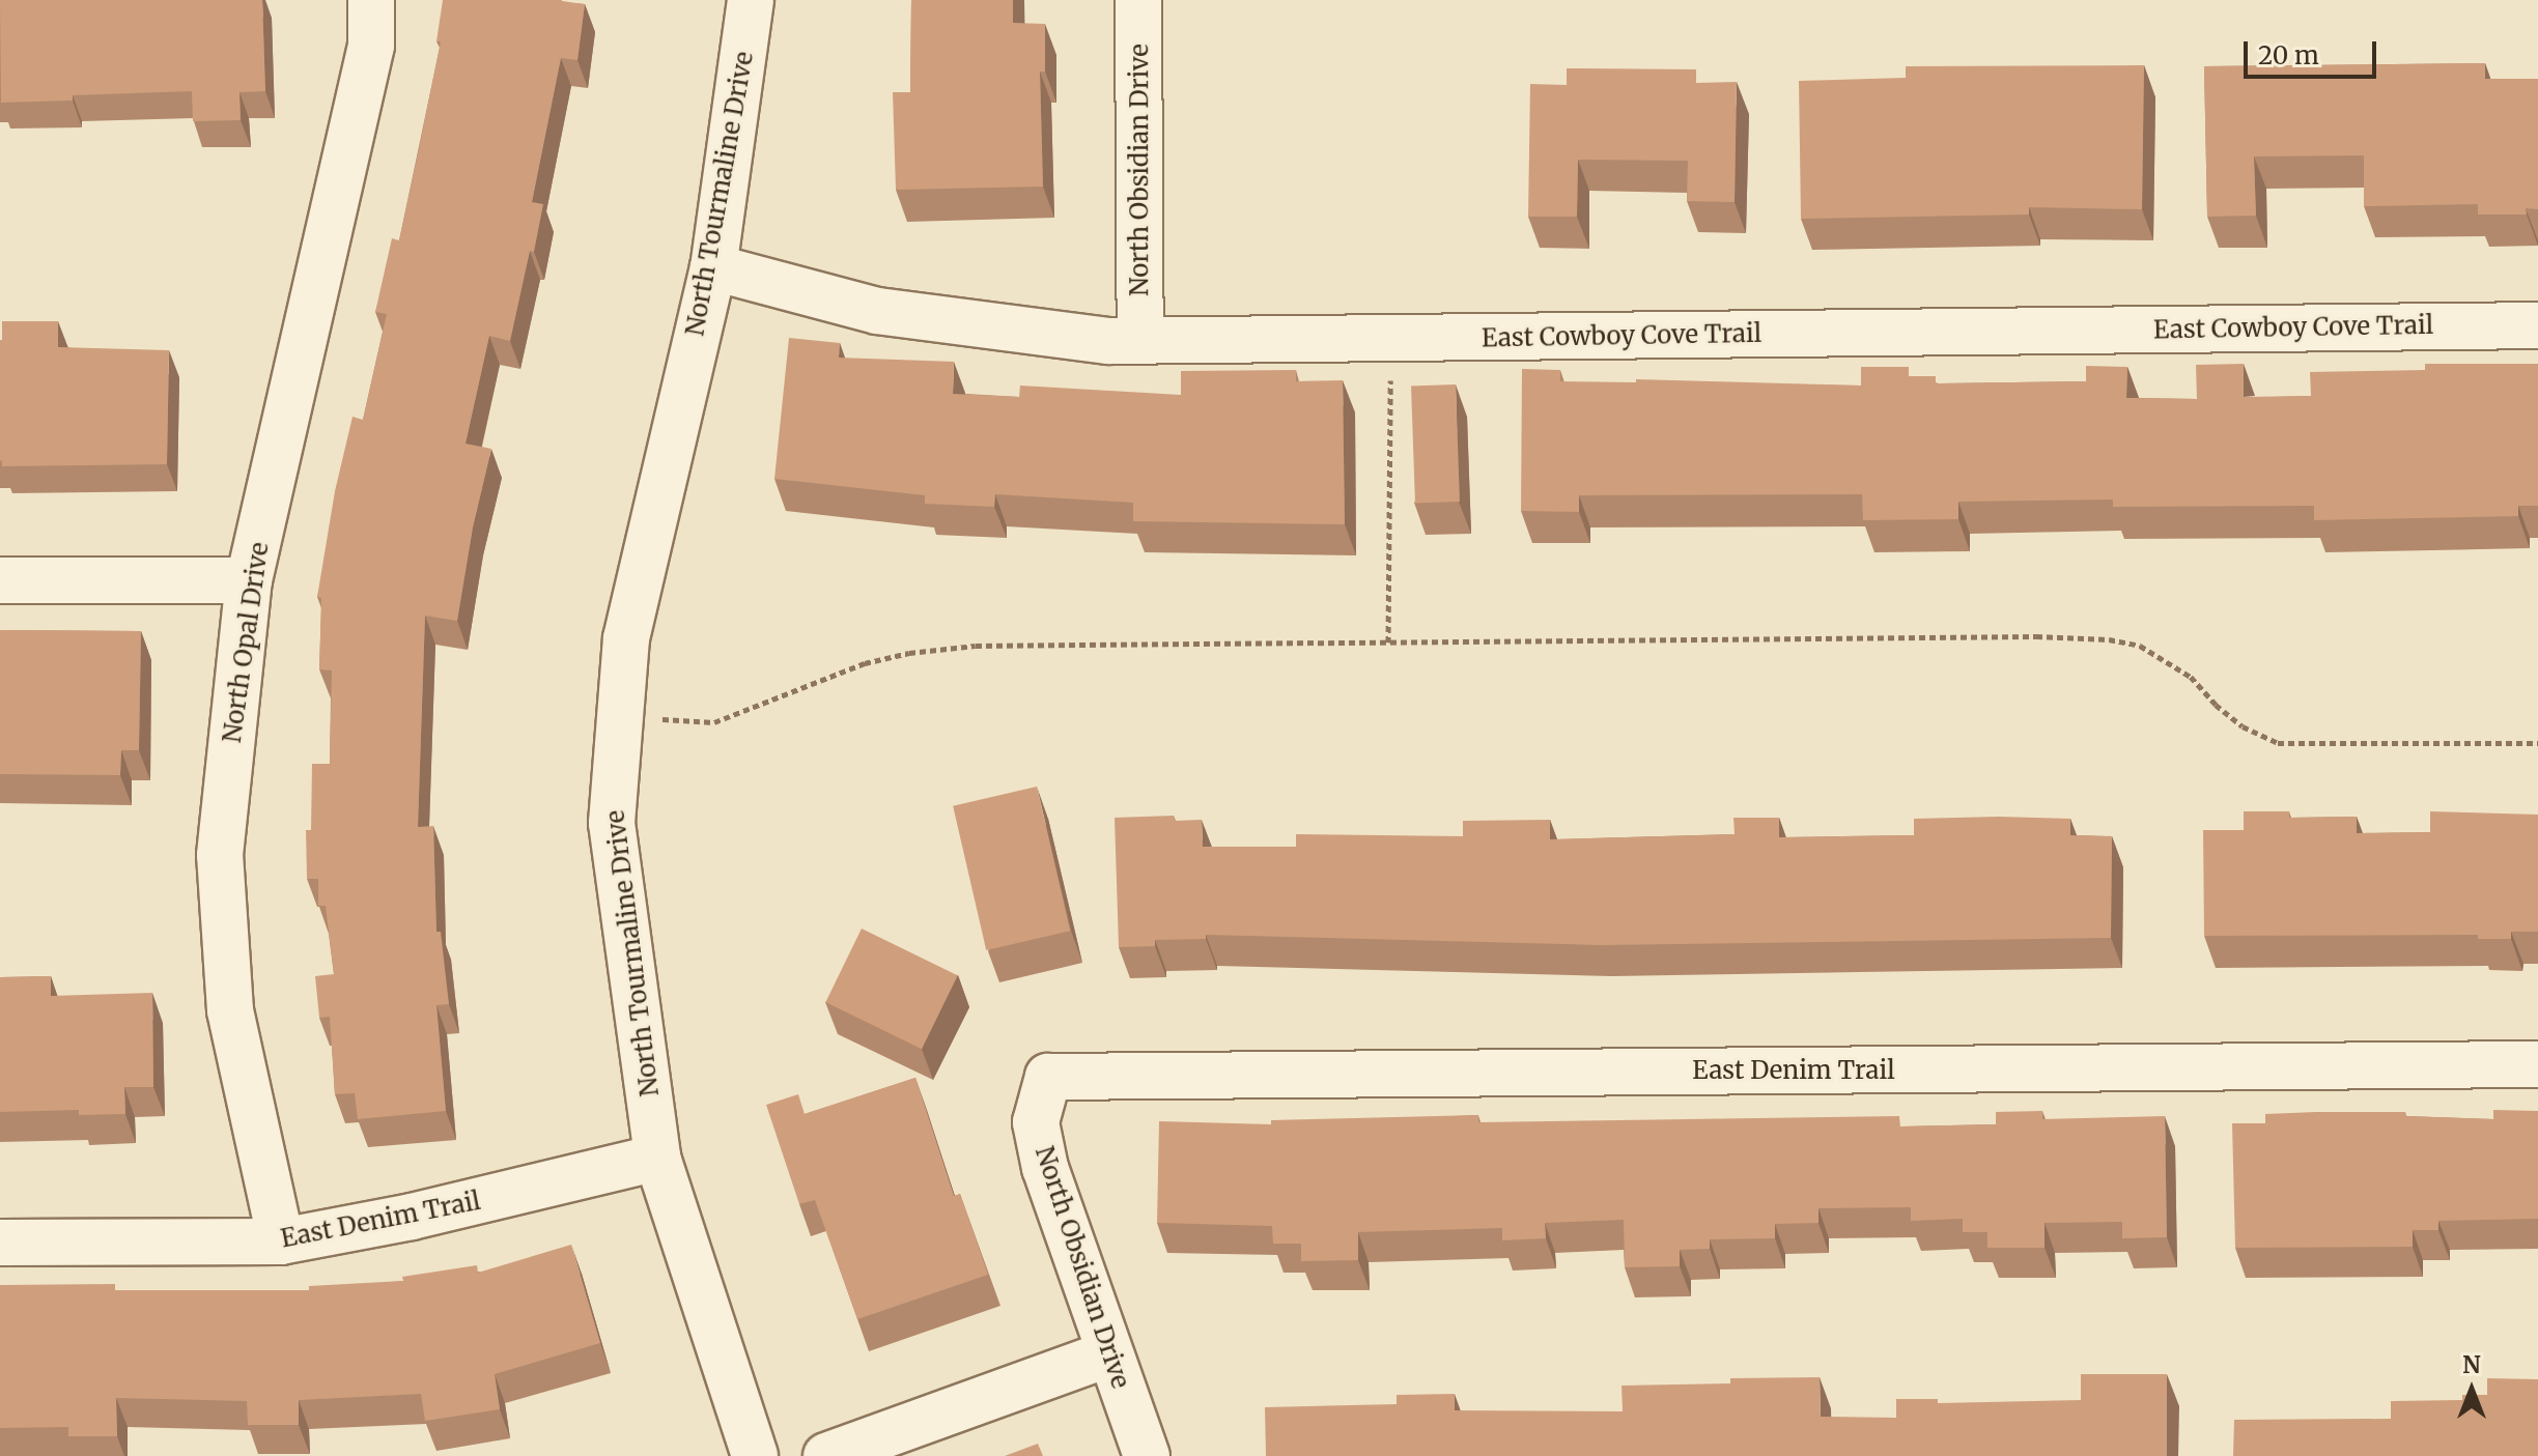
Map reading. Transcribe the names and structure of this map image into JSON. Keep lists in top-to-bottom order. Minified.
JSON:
{"streets":{"street":["North Obsidian Drive","North Tourmaline Drive","East Cowboy Cove Trail","North Opal Drive","East Denim Trail"]},"crossings":[["North Obsidian Drive","East Cowboy Cove Trail"],["North Obsidian Drive","East Denim Trail"],["North Tourmaline Drive","East Cowboy Cove Trail"],["North Tourmaline Drive","East Denim Trail"],["North Opal Drive","East Denim Trail"]],"scale_bar":"20 m","north":"top"}
